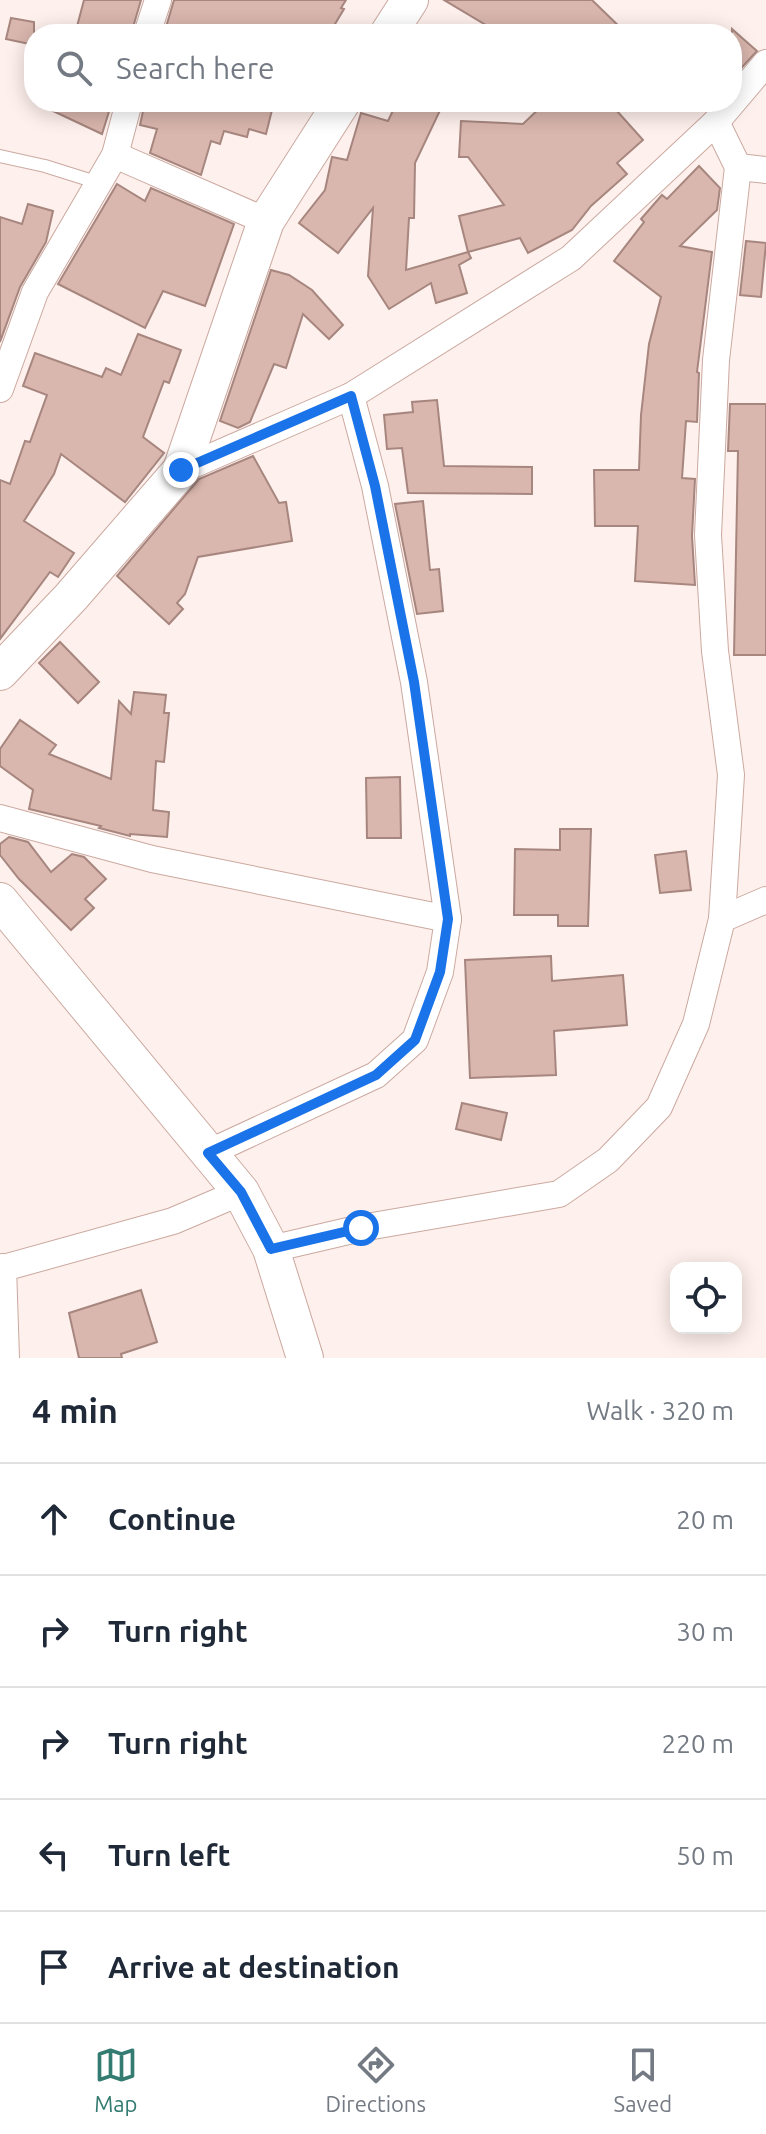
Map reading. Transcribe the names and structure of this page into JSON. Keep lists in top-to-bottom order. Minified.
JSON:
{"page":{"search":"Search here","heading":["4 min","Walk · 320 m"],"list":[["Continue","20 m"],["Turn right","30 m"],["Turn right","220 m"],["Turn left","50 m"],"Arrive at destination"],"nav":["Map","Directions","Saved"]}}
